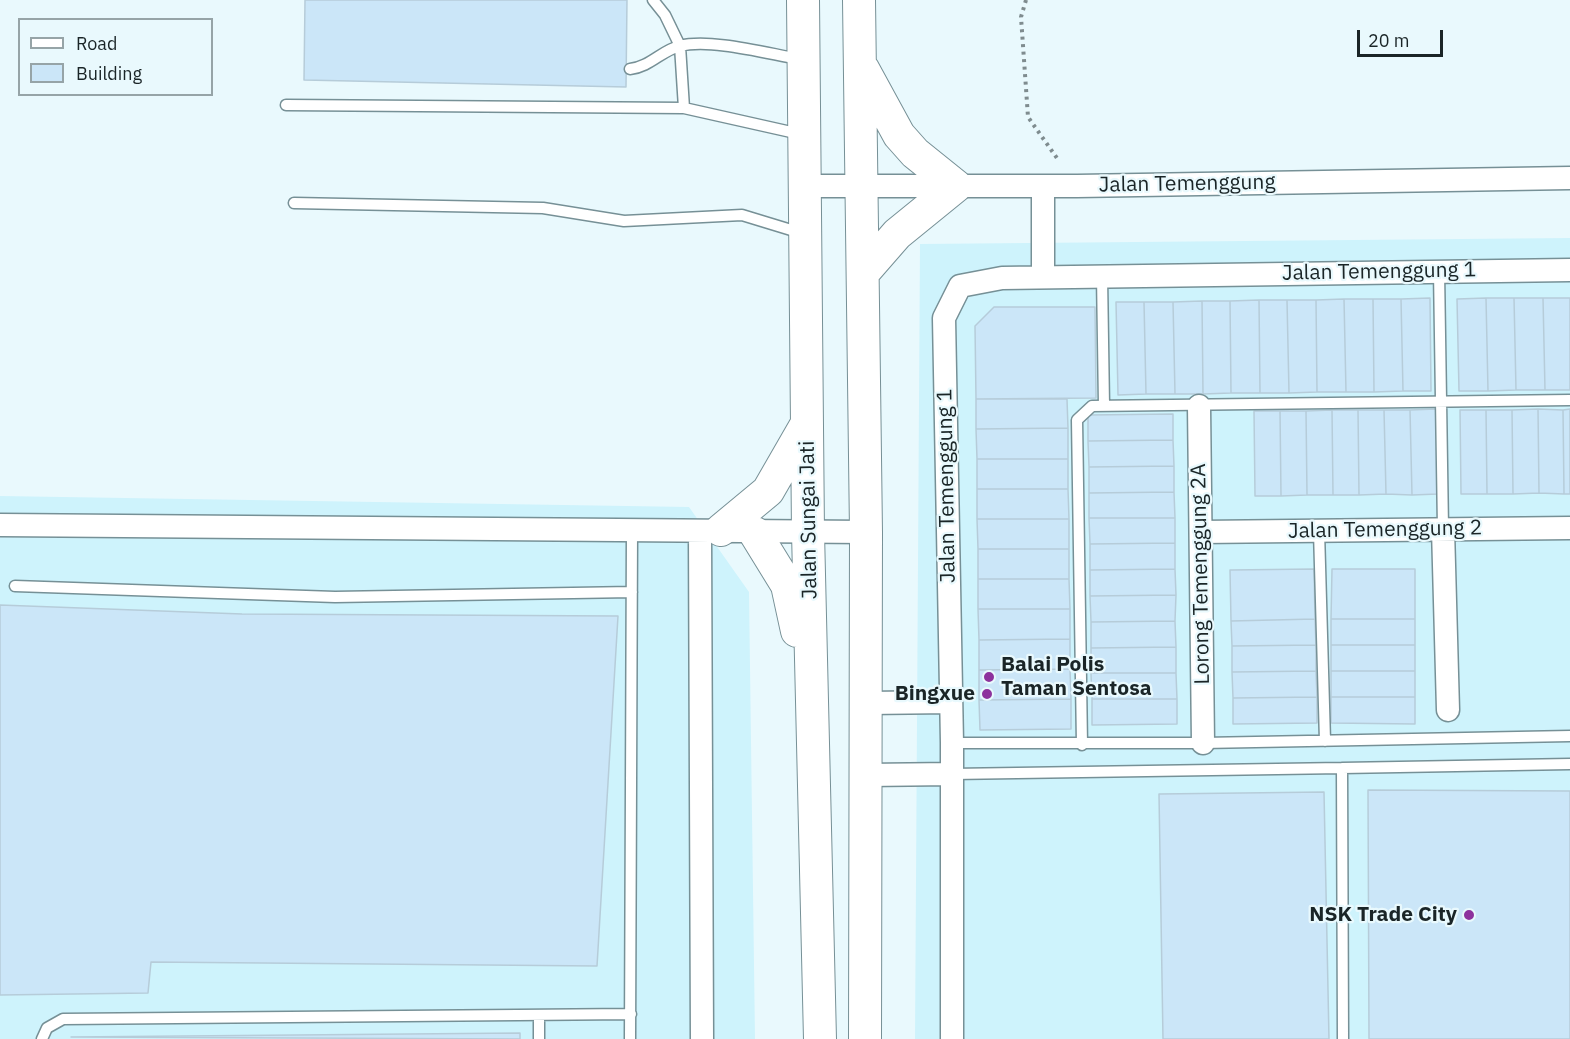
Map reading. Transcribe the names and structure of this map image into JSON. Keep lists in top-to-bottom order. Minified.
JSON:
{"streets":{"main road":["Jalan Sungai Jati"],"street":["Jalan Temenggung","Jalan Temenggung 1","Jalan Temenggung 2","Lorong Temenggung 2A"]},"crossings":[["Jalan Temenggung","Jalan Sungai Jati"],["Jalan Temenggung 2","Lorong Temenggung 2A"]],"places":["Balai Polis Taman Sentosa","Bingxue","NSK Trade City"],"legend":["Road","Building"],"scale_bar":"20 m"}
